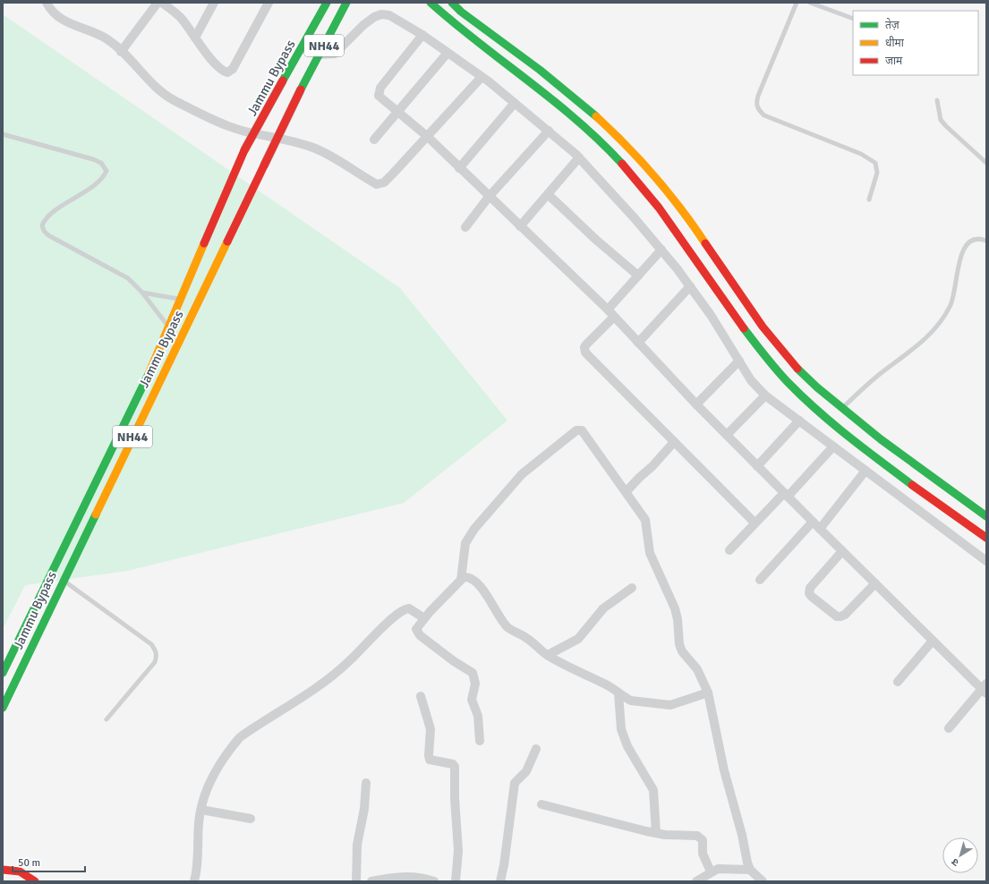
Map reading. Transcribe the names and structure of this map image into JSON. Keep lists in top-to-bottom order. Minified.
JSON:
{"streets":{"main road":["NH44","Jammu Bypass"]},"legend":["तेज़","धीमा","जाम"],"scale_bar":"50 m","north":"bottom left"}
